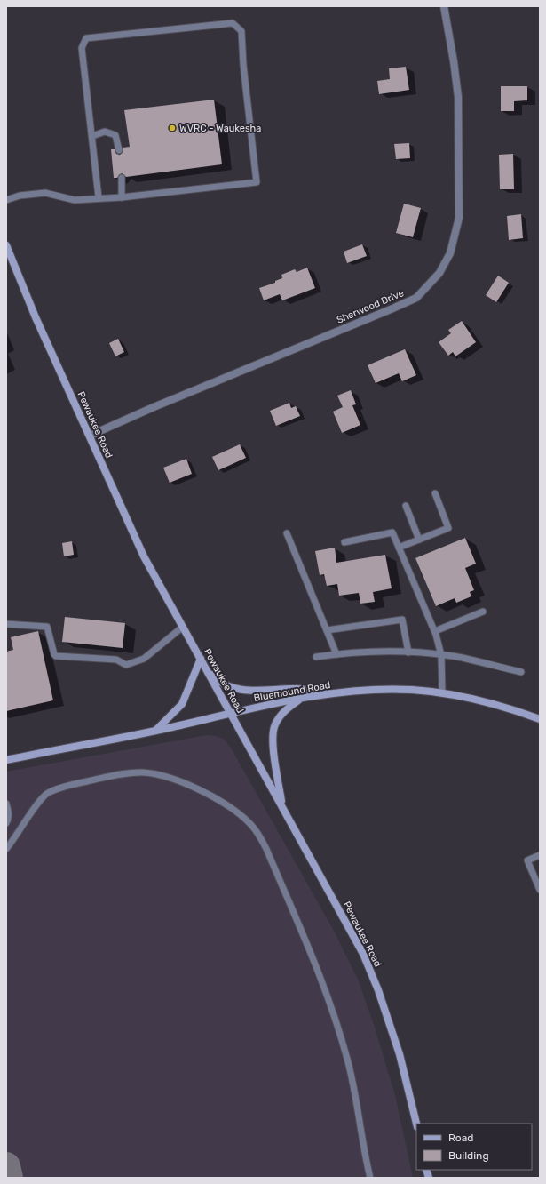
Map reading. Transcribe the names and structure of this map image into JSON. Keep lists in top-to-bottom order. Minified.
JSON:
{"streets":{"main road":["Pewaukee Road","Bluemound Road"],"street":["Sherwood Drive"]},"crossings":[["Sherwood Drive","Pewaukee Road"],["Pewaukee Road","Bluemound Road"]],"places":["WVRC - Waukesha"],"legend":["Road","Building"]}
